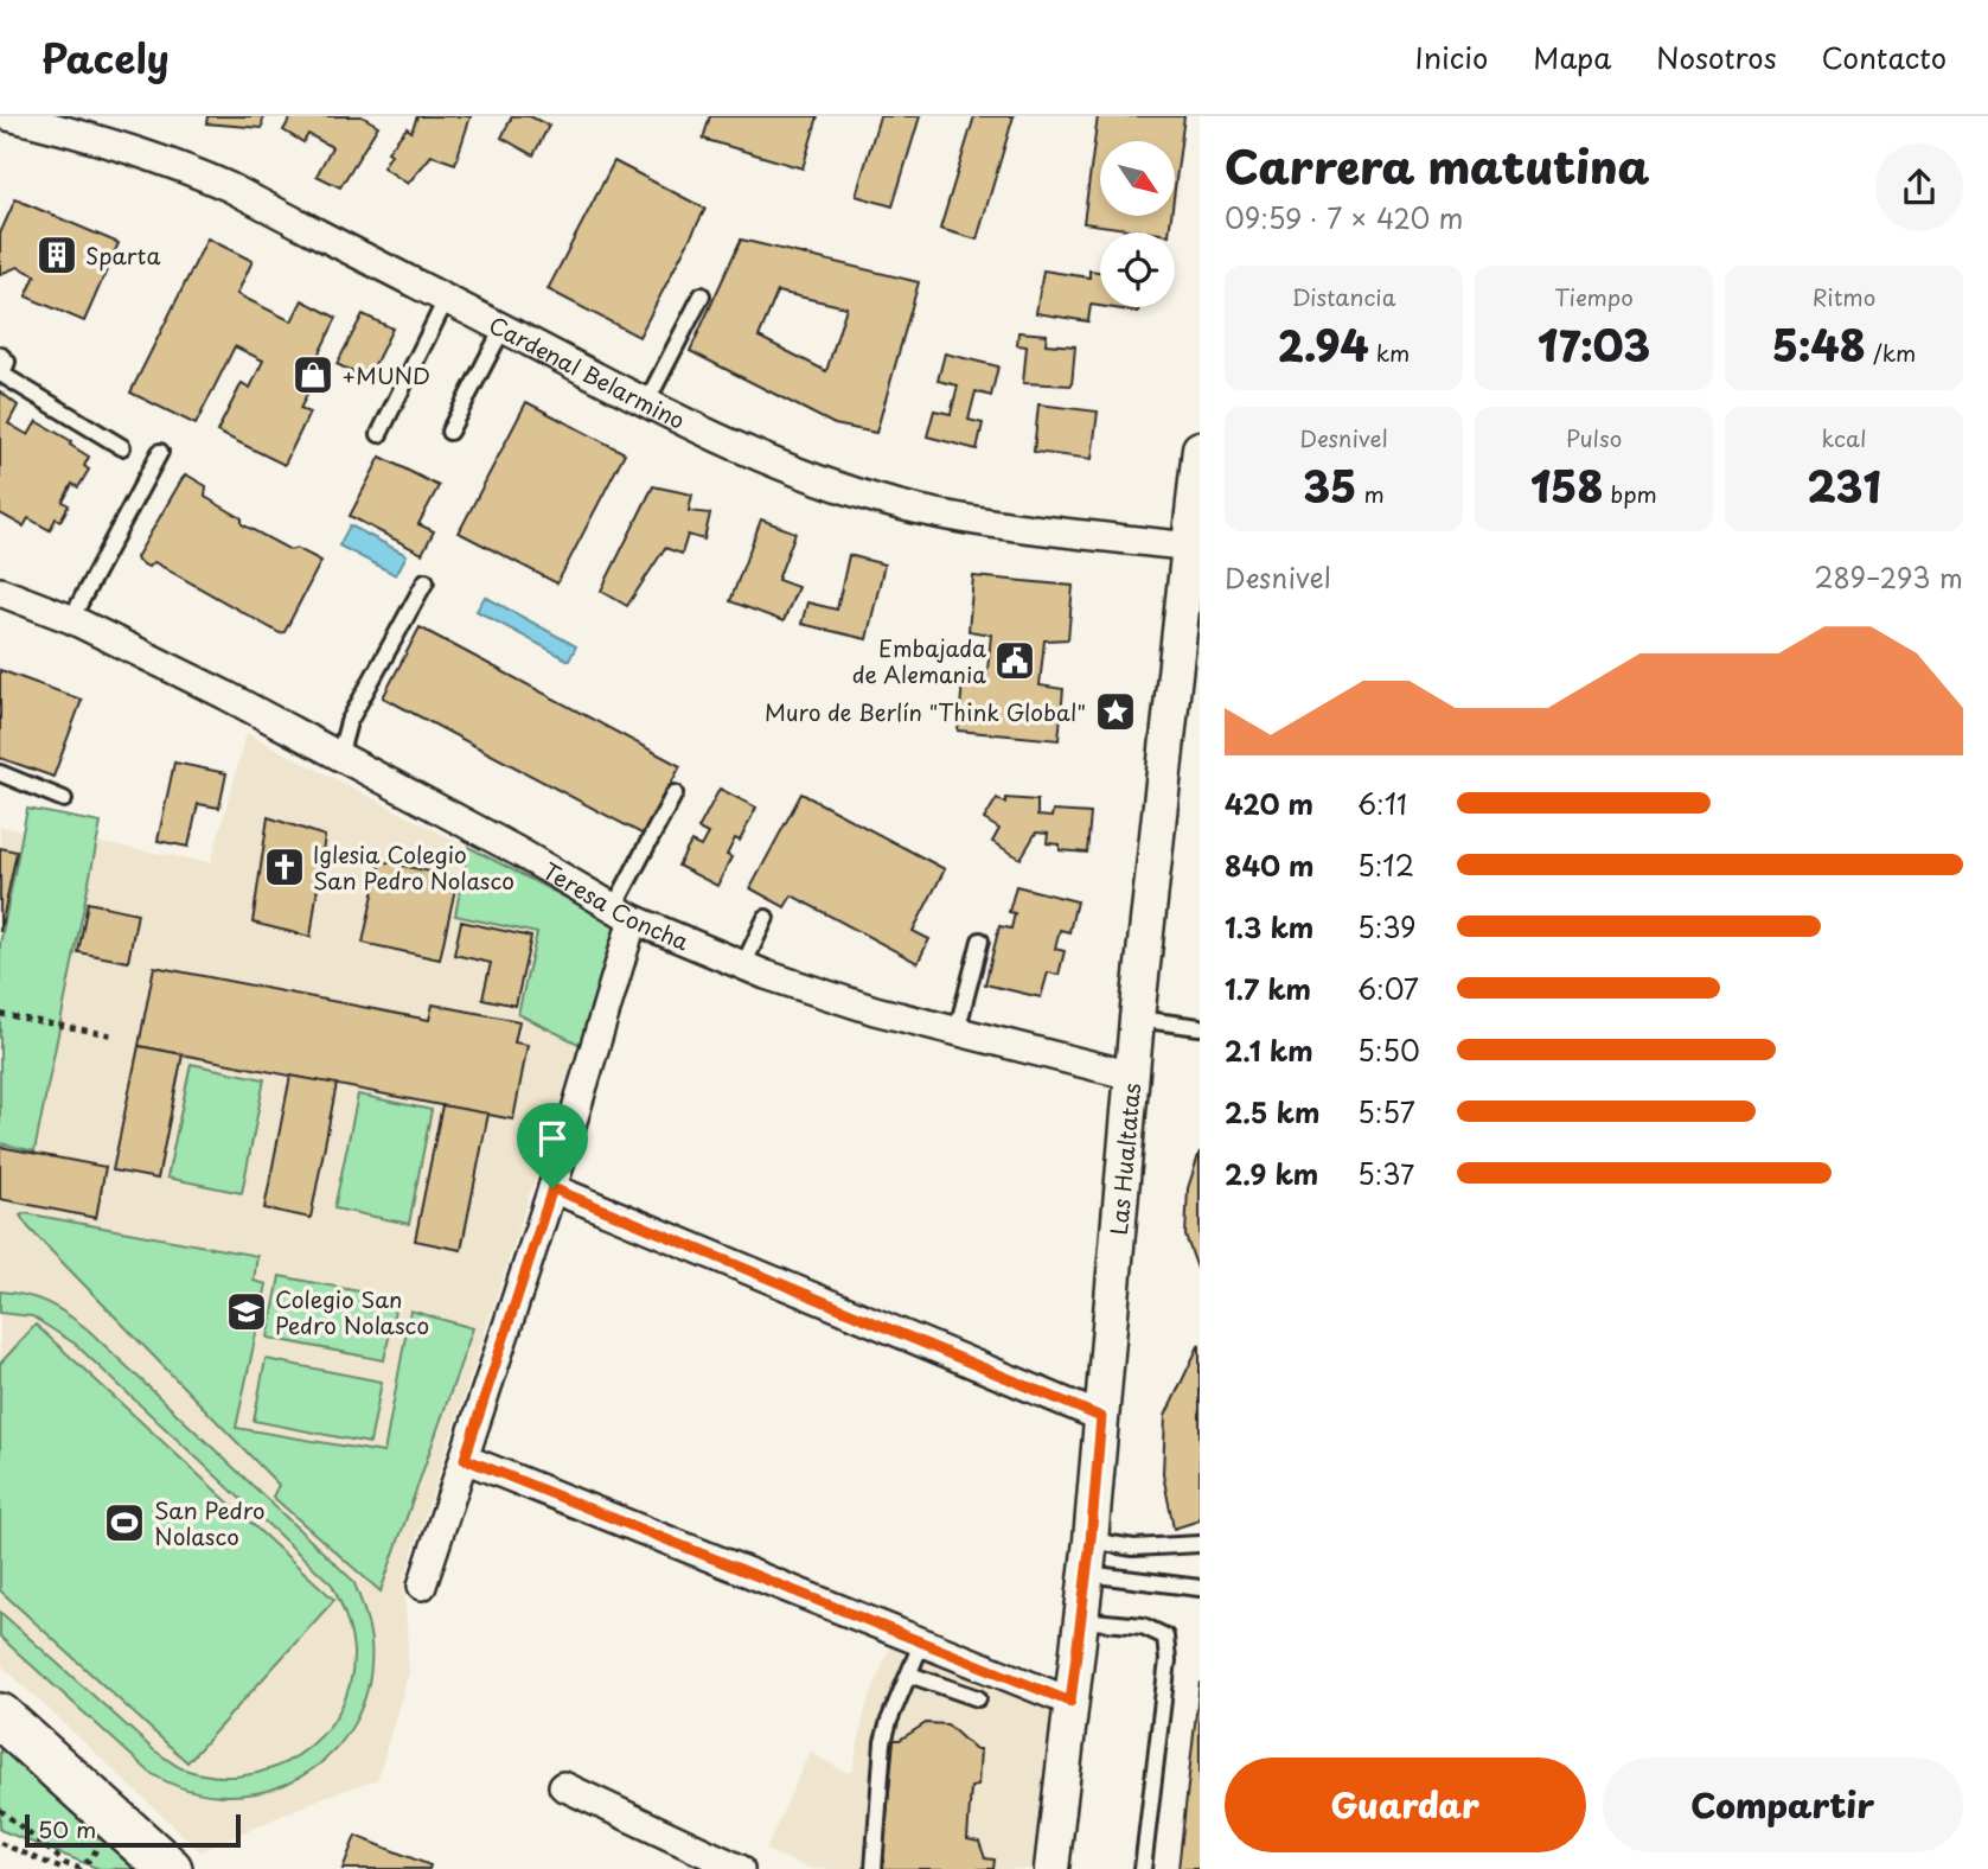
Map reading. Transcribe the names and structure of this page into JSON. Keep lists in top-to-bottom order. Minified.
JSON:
{"streets":{"street":["Cardenal Belarmino","Teresa Concha","Las Hualtatas"]},"crossings":[["Cardenal Belarmino","Las Hualtatas"],["Teresa Concha","Las Hualtatas"]],"places":{"building":["Sparta"],"shop":["+MUND"],"public building":["Embajada de Alemania"],"place":["Muro de Berlín \"Think Global\""],"church":["Iglesia Colegio San Pedro Nolasco"],"school or university":["Colegio San Pedro Nolasco"],"sports":["San Pedro Nolasco"]},"scale_bar":"50 m","north":"bottom right","page":{"header":"Pacely","nav":["Inicio","Mapa","Nosotros","Contacto"],"heading":["Carrera matutina","09:59 · 7 × 420 m"],"stats":[["Distancia","2.94 km"],["Tiempo","17:03"],["Ritmo","5:48 /km"],["Desnivel","35 m"],["Pulso","158 bpm"],["kcal","231"]],"chart":["Desnivel","289–293 m"],"list":[{"name":"420 m","note":"6:11"},{"name":"840 m","note":"5:12"},{"name":"1.3 km","note":"5:39"},{"name":"1.7 km","note":"6:07"},{"name":"2.1 km","note":"5:50"},{"name":"2.5 km","note":"5:57"},{"name":"2.9 km","note":"5:37"}],"buttons":["Guardar","Compartir"],"scale":"50 m"}}
